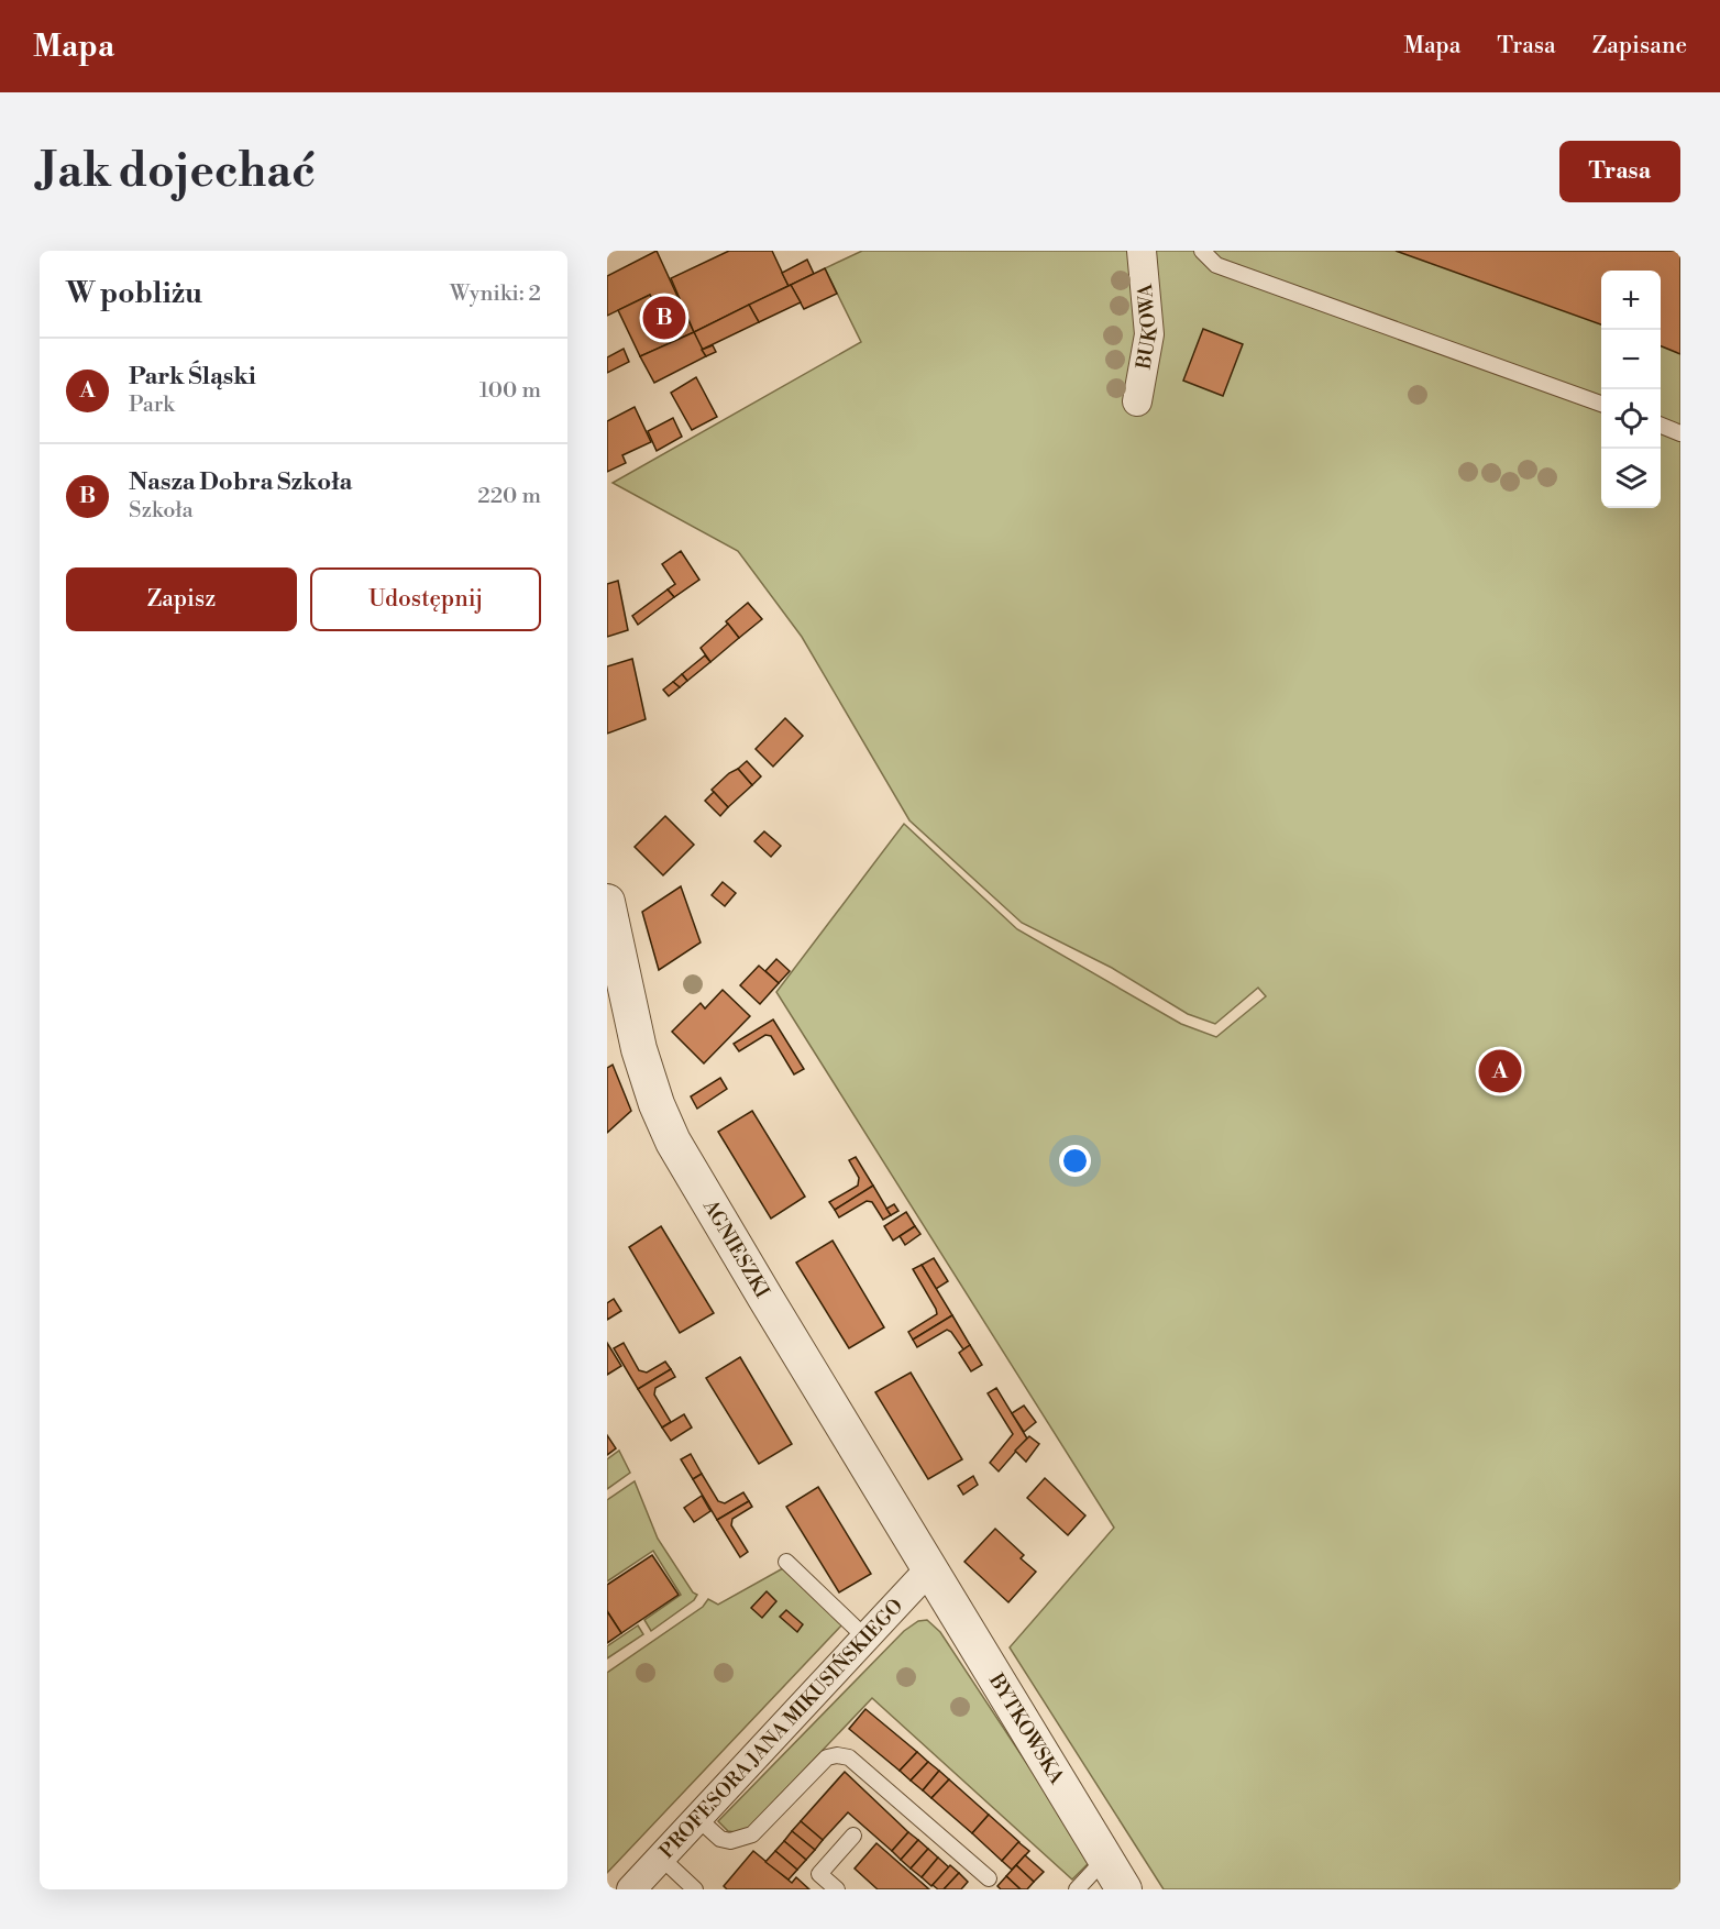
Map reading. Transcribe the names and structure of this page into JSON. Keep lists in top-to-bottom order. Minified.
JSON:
{"streets":{"street":["BUKOWA","AGNIESZKI","PROFESORA JANA MIKUSIŃSKIEGO","BYTKOWSKA"]},"crossings":[["AGNIESZKI","PROFESORA JANA MIKUSIŃSKIEGO"],["AGNIESZKI","BYTKOWSKA"],["PROFESORA JANA MIKUSIŃSKIEGO","BYTKOWSKA"]],"page":{"header":"Mapa","nav":["Mapa","Trasa","Zapisane"],"buttons":["Trasa",["Zapisz","Udostępnij"]],"title":"Jak dojechać","heading":["W pobliżu","Wyniki: 2"],"map_buttons":["+","−"],"pins":["B","A"],"list":[{"mark":"A","name":"Park Śląski","note":"Park","value":"100 m"},{"mark":"B","name":"Nasza Dobra Szkoła","note":"Szkoła","value":"220 m"}]}}
